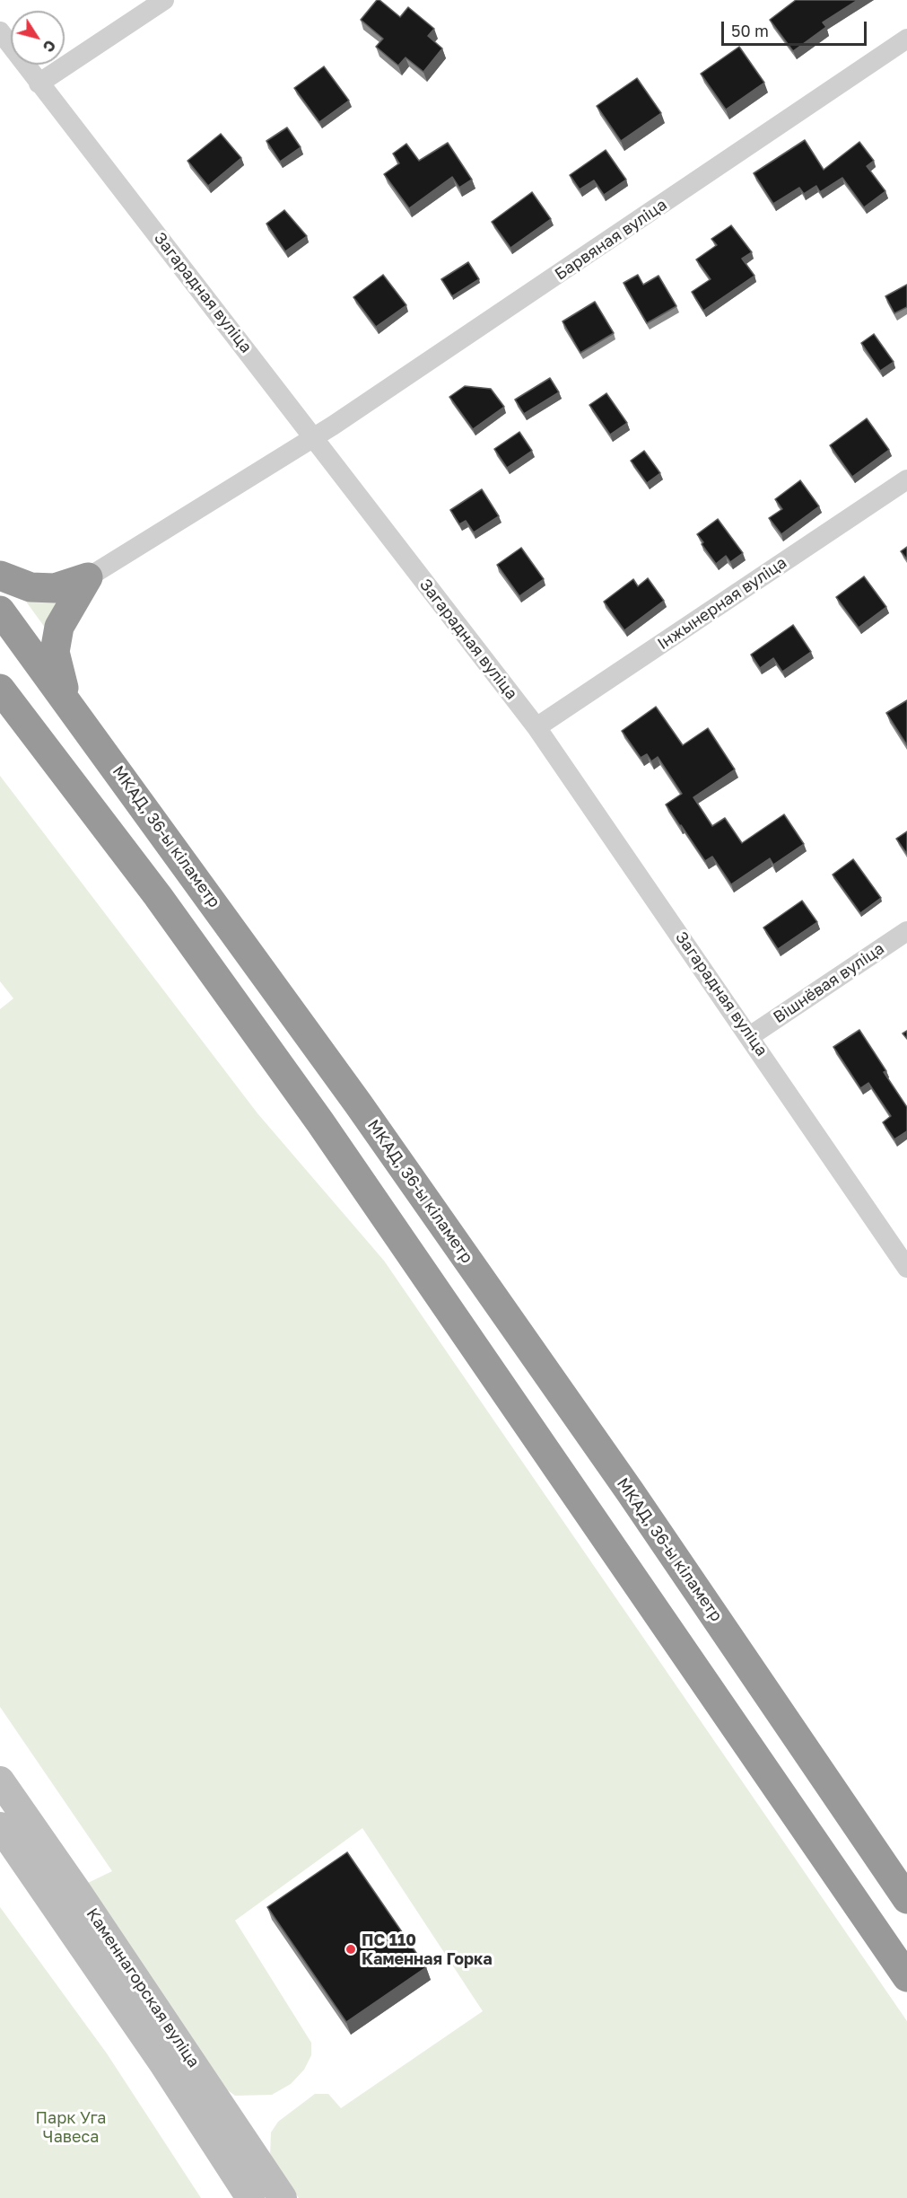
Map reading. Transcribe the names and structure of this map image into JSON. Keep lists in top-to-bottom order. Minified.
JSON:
{"streets":{"highway":["МКАД, 36-ы кіламетр"],"main road":["Каменнагорская вуліца"],"street":["Барвяная вуліца","Загарадная вуліца","Інжынерная вуліца","Вішнёвая вуліца"]},"crossings":[["Барвяная вуліца","Загарадная вуліца"],["Загарадная вуліца","Інжынерная вуліца"],["Загарадная вуліца","Вішнёвая вуліца"]],"parks":["Парк Уга Чавеса"],"places":["ПС 110 Каменная Горка"],"scale_bar":"50 m","north":"bottom right"}
